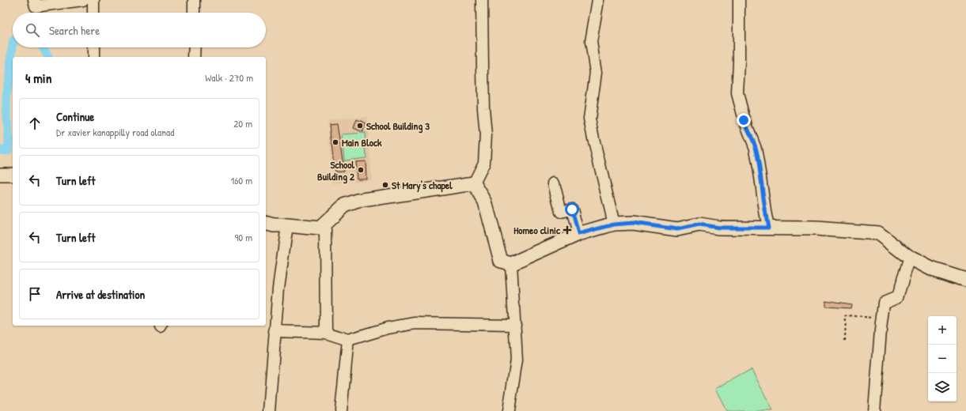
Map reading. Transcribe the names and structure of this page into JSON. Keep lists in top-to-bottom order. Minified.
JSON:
{"places":{"other":["School Building 3","Main Block","School Building 2","St Mary's chapel"],"health":["Homeo clinic"]},"page":{"search":"Search here","heading":["4 min","Walk · 270 m"],"list":[["Continue","Dr xavier kanappilly road olanad","20 m"],["Turn left","160 m"],["Turn left","90 m"],"Arrive at destination"],"map_buttons":["+","−"]}}
